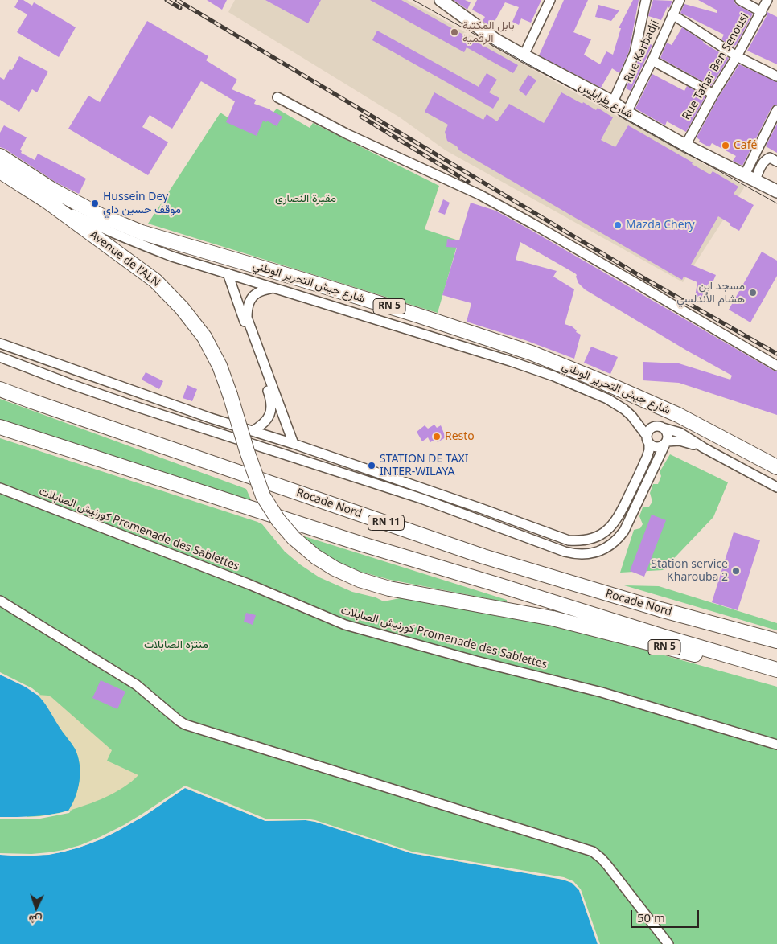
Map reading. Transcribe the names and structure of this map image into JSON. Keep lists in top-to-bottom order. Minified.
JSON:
{"streets":{"highway":["Avenue de l'ALN","شارع جيش التحرير الوطني","RN 5","Rocade Nord","RN 11"],"main road":["شارع طرابلس"],"street":["Rue Karbadji","Rue Tahar Ben Senousi","كورنيش الصابلات Promenade des Sablettes"]},"crossings":[["Rue Karbadji","شارع طرابلس"],["Rue Tahar Ben Senousi","شارع طرابلس"]],"parks":["مقبرة النصارى","منتزه الصابلات"],"places":["بابل المكتبة الرقمية","Café","Hussein Dey موقف حسين داي","Mazda Chery","مسجد ابن هشام الأندلسي","Resto","STATION DE TAXI INTER-WILAYA","Station service Kharouba 2"],"scale_bar":"50 m","north":"bottom"}
